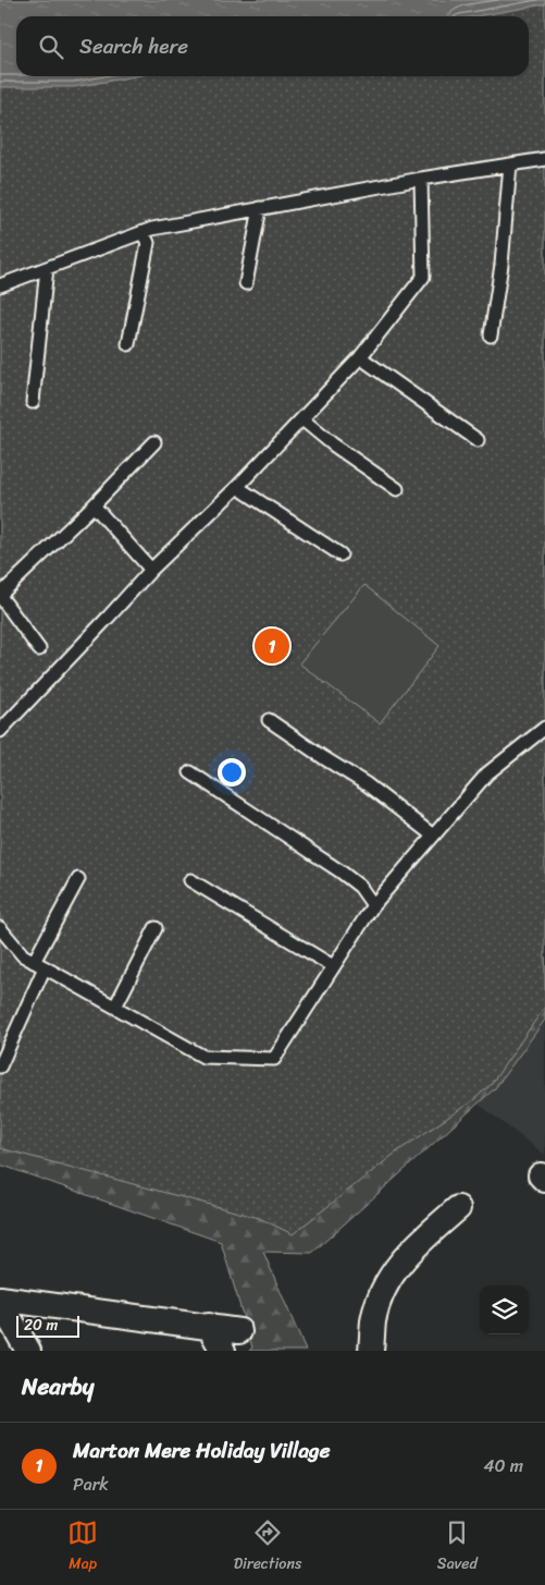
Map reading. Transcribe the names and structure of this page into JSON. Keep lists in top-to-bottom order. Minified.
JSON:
{"scale_bar":"20 m","page":{"search":"Search here","pins":"1","scale":"20 m","heading":"Nearby","list":[{"mark":"1","name":"Marton Mere Holiday Village","note":"Park","value":"40 m"}],"nav":["Map","Directions","Saved"]}}
